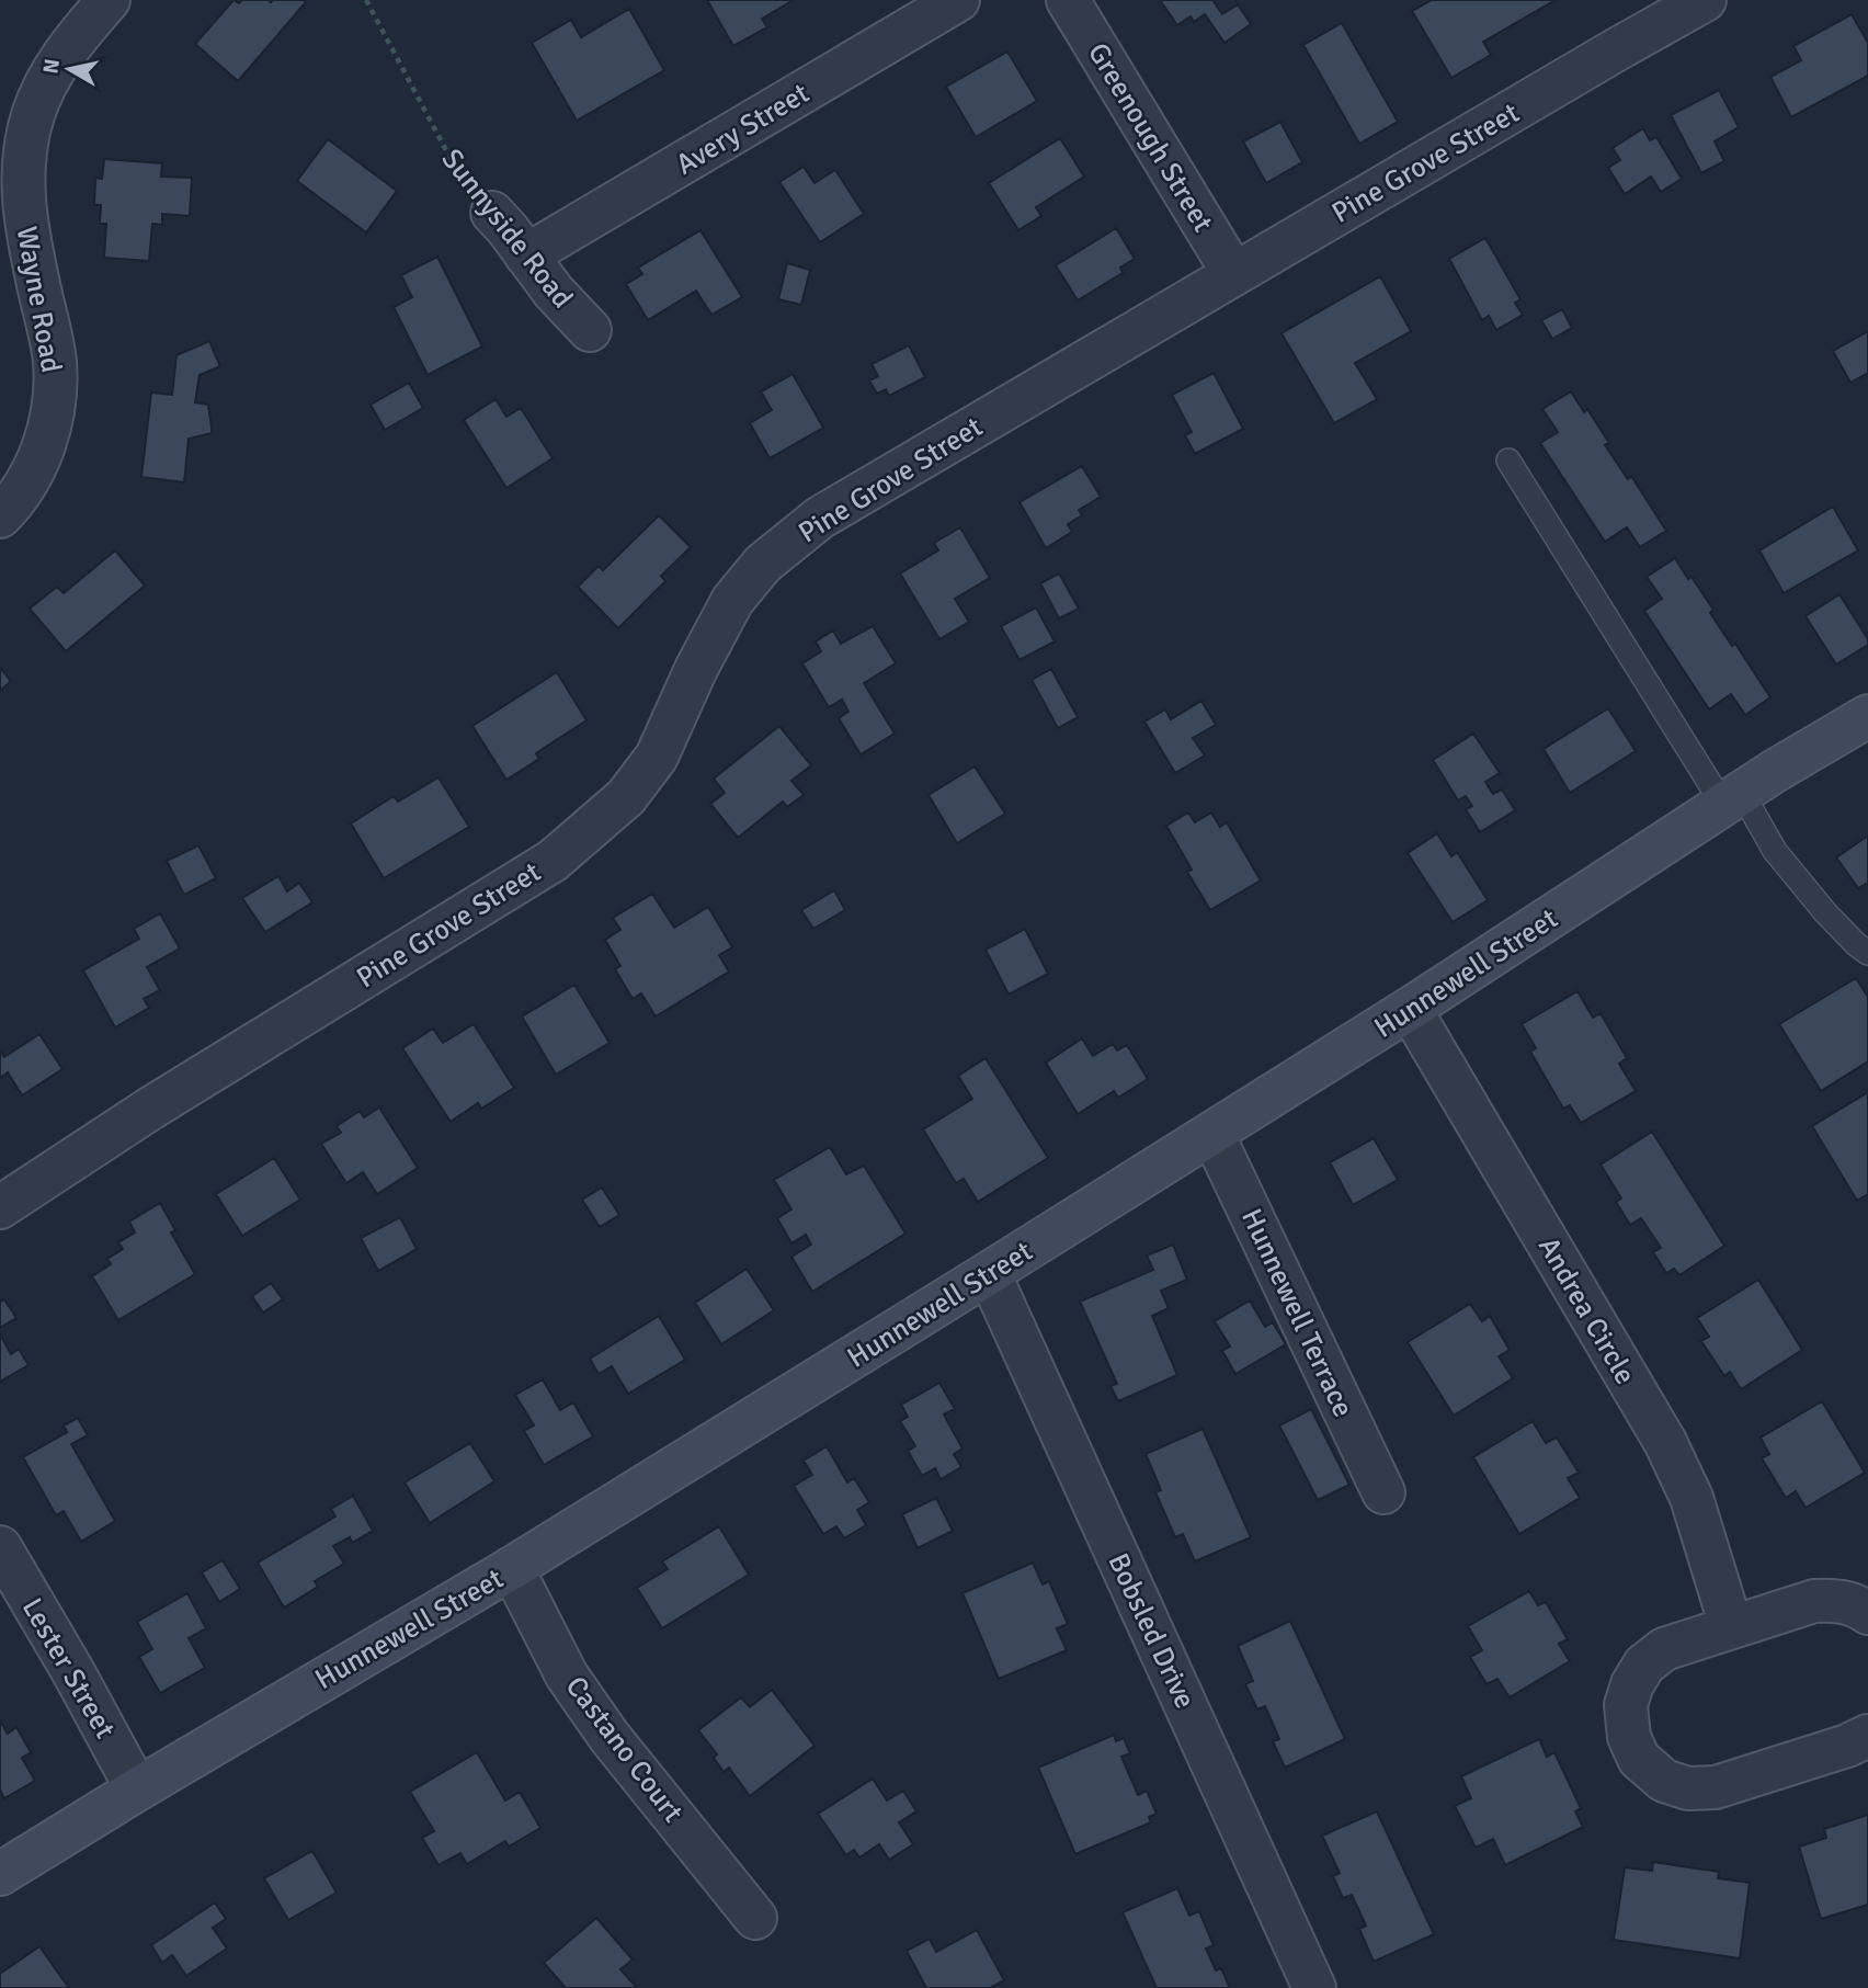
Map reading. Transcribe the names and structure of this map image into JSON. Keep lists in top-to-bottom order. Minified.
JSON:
{"streets":{"main road":["Hunnewell Street"],"street":["Avery Street","Greenough Street","Pine Grove Street","Sunnyside Road","Wayne Road","Andrea Circle","Hunnewell Terrace","Bobsled Drive","Lester Street","Castano Court"]},"crossings":[["Avery Street","Sunnyside Road"],["Greenough Street","Pine Grove Street"],["Hunnewell Street","Andrea Circle"],["Hunnewell Street","Hunnewell Terrace"],["Hunnewell Street","Bobsled Drive"],["Hunnewell Street","Lester Street"],["Hunnewell Street","Castano Court"]],"north":"left"}
